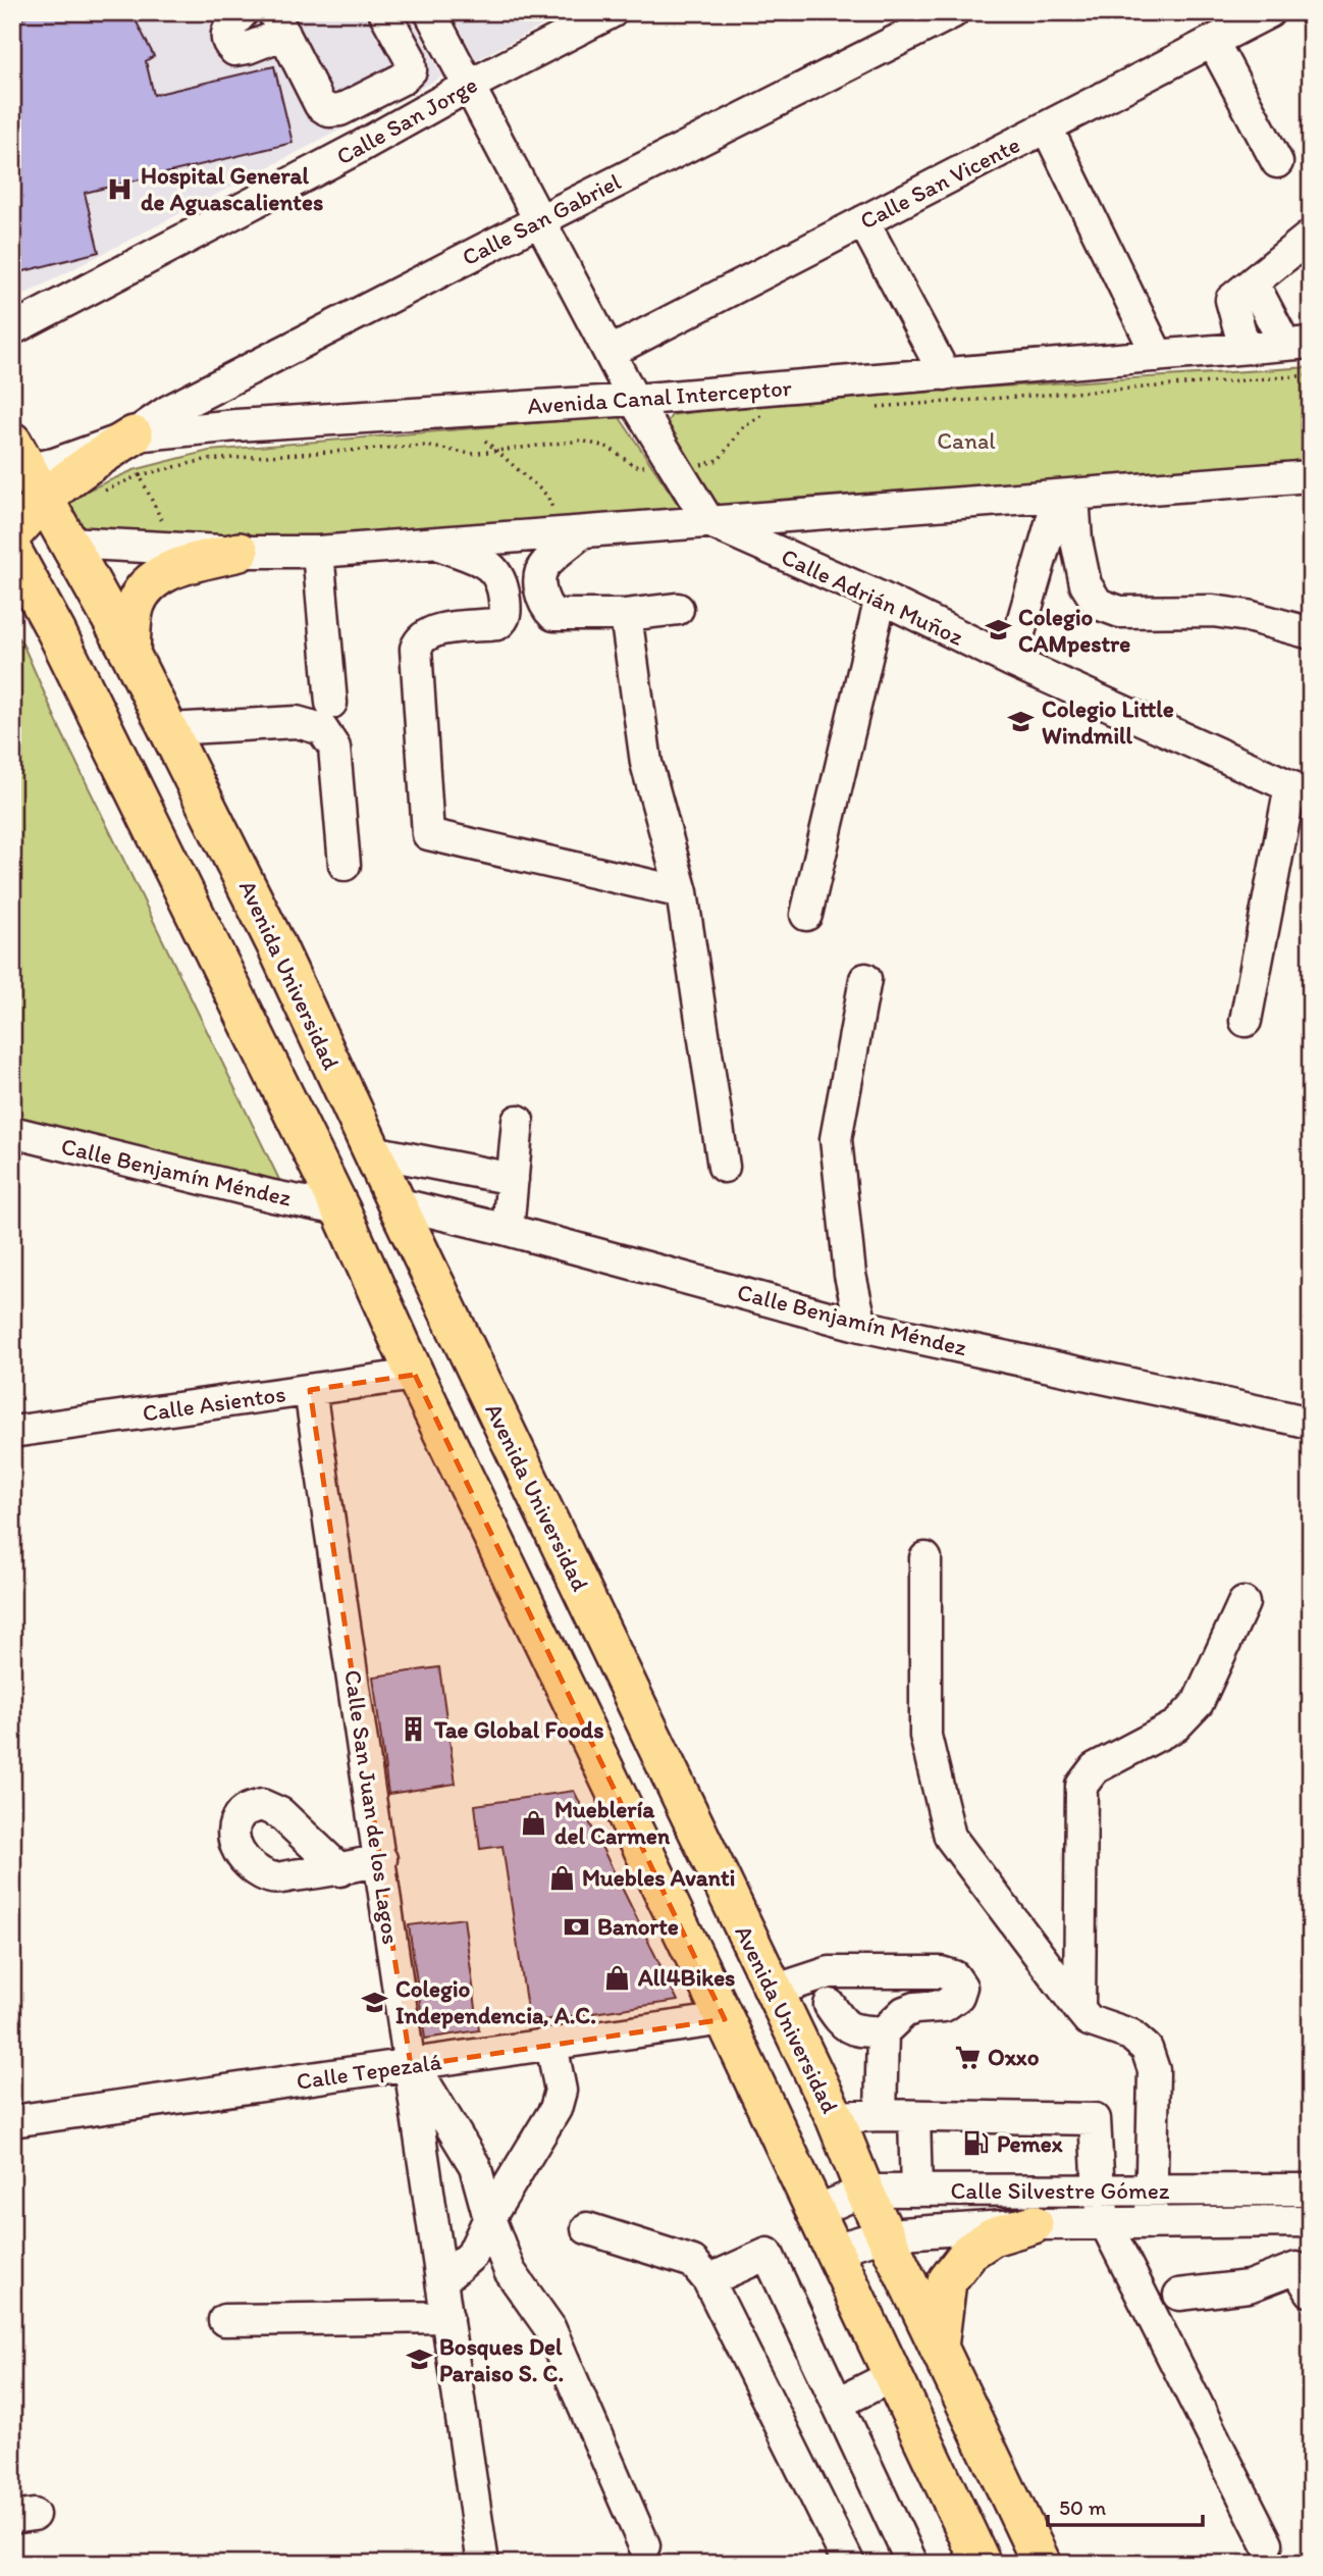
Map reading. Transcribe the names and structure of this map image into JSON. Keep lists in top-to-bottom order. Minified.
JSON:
{"streets":{"main road":["Avenida Universidad"],"street":["Calle San Jorge","Calle San Vicente","Calle San Gabriel","Avenida Canal Interceptor","Calle Adrián Muñoz","Calle Benjamín Méndez","Calle Asientos","Calle San Juan de los Lagos","Calle Tepezalá","Calle Silvestre Gómez"]},"crossings":[["Calle San Gabriel","Avenida Canal Interceptor"],["Avenida Universidad","Calle Benjamín Méndez"],["Avenida Universidad","Calle Silvestre Gómez"],["Calle Asientos","Calle San Juan de los Lagos"],["Calle San Juan de los Lagos","Calle Tepezalá"]],"parks":["Canal"],"places":{"hospital":["Hospital General de Aguascalientes"],"school or university":["Colegio CAMpestre","Colegio Little Windmill","Colegio Independencia, A.C.","Bosques Del Paraiso S. C."],"building":["Tae Global Foods"],"shop":["Mueblería del Carmen","Muebles Avanti","All4Bikes"],"bank":["Banorte"],"supermarket":["Oxxo"],"fuel station":["Pemex"]},"scale_bar":"50 m"}
